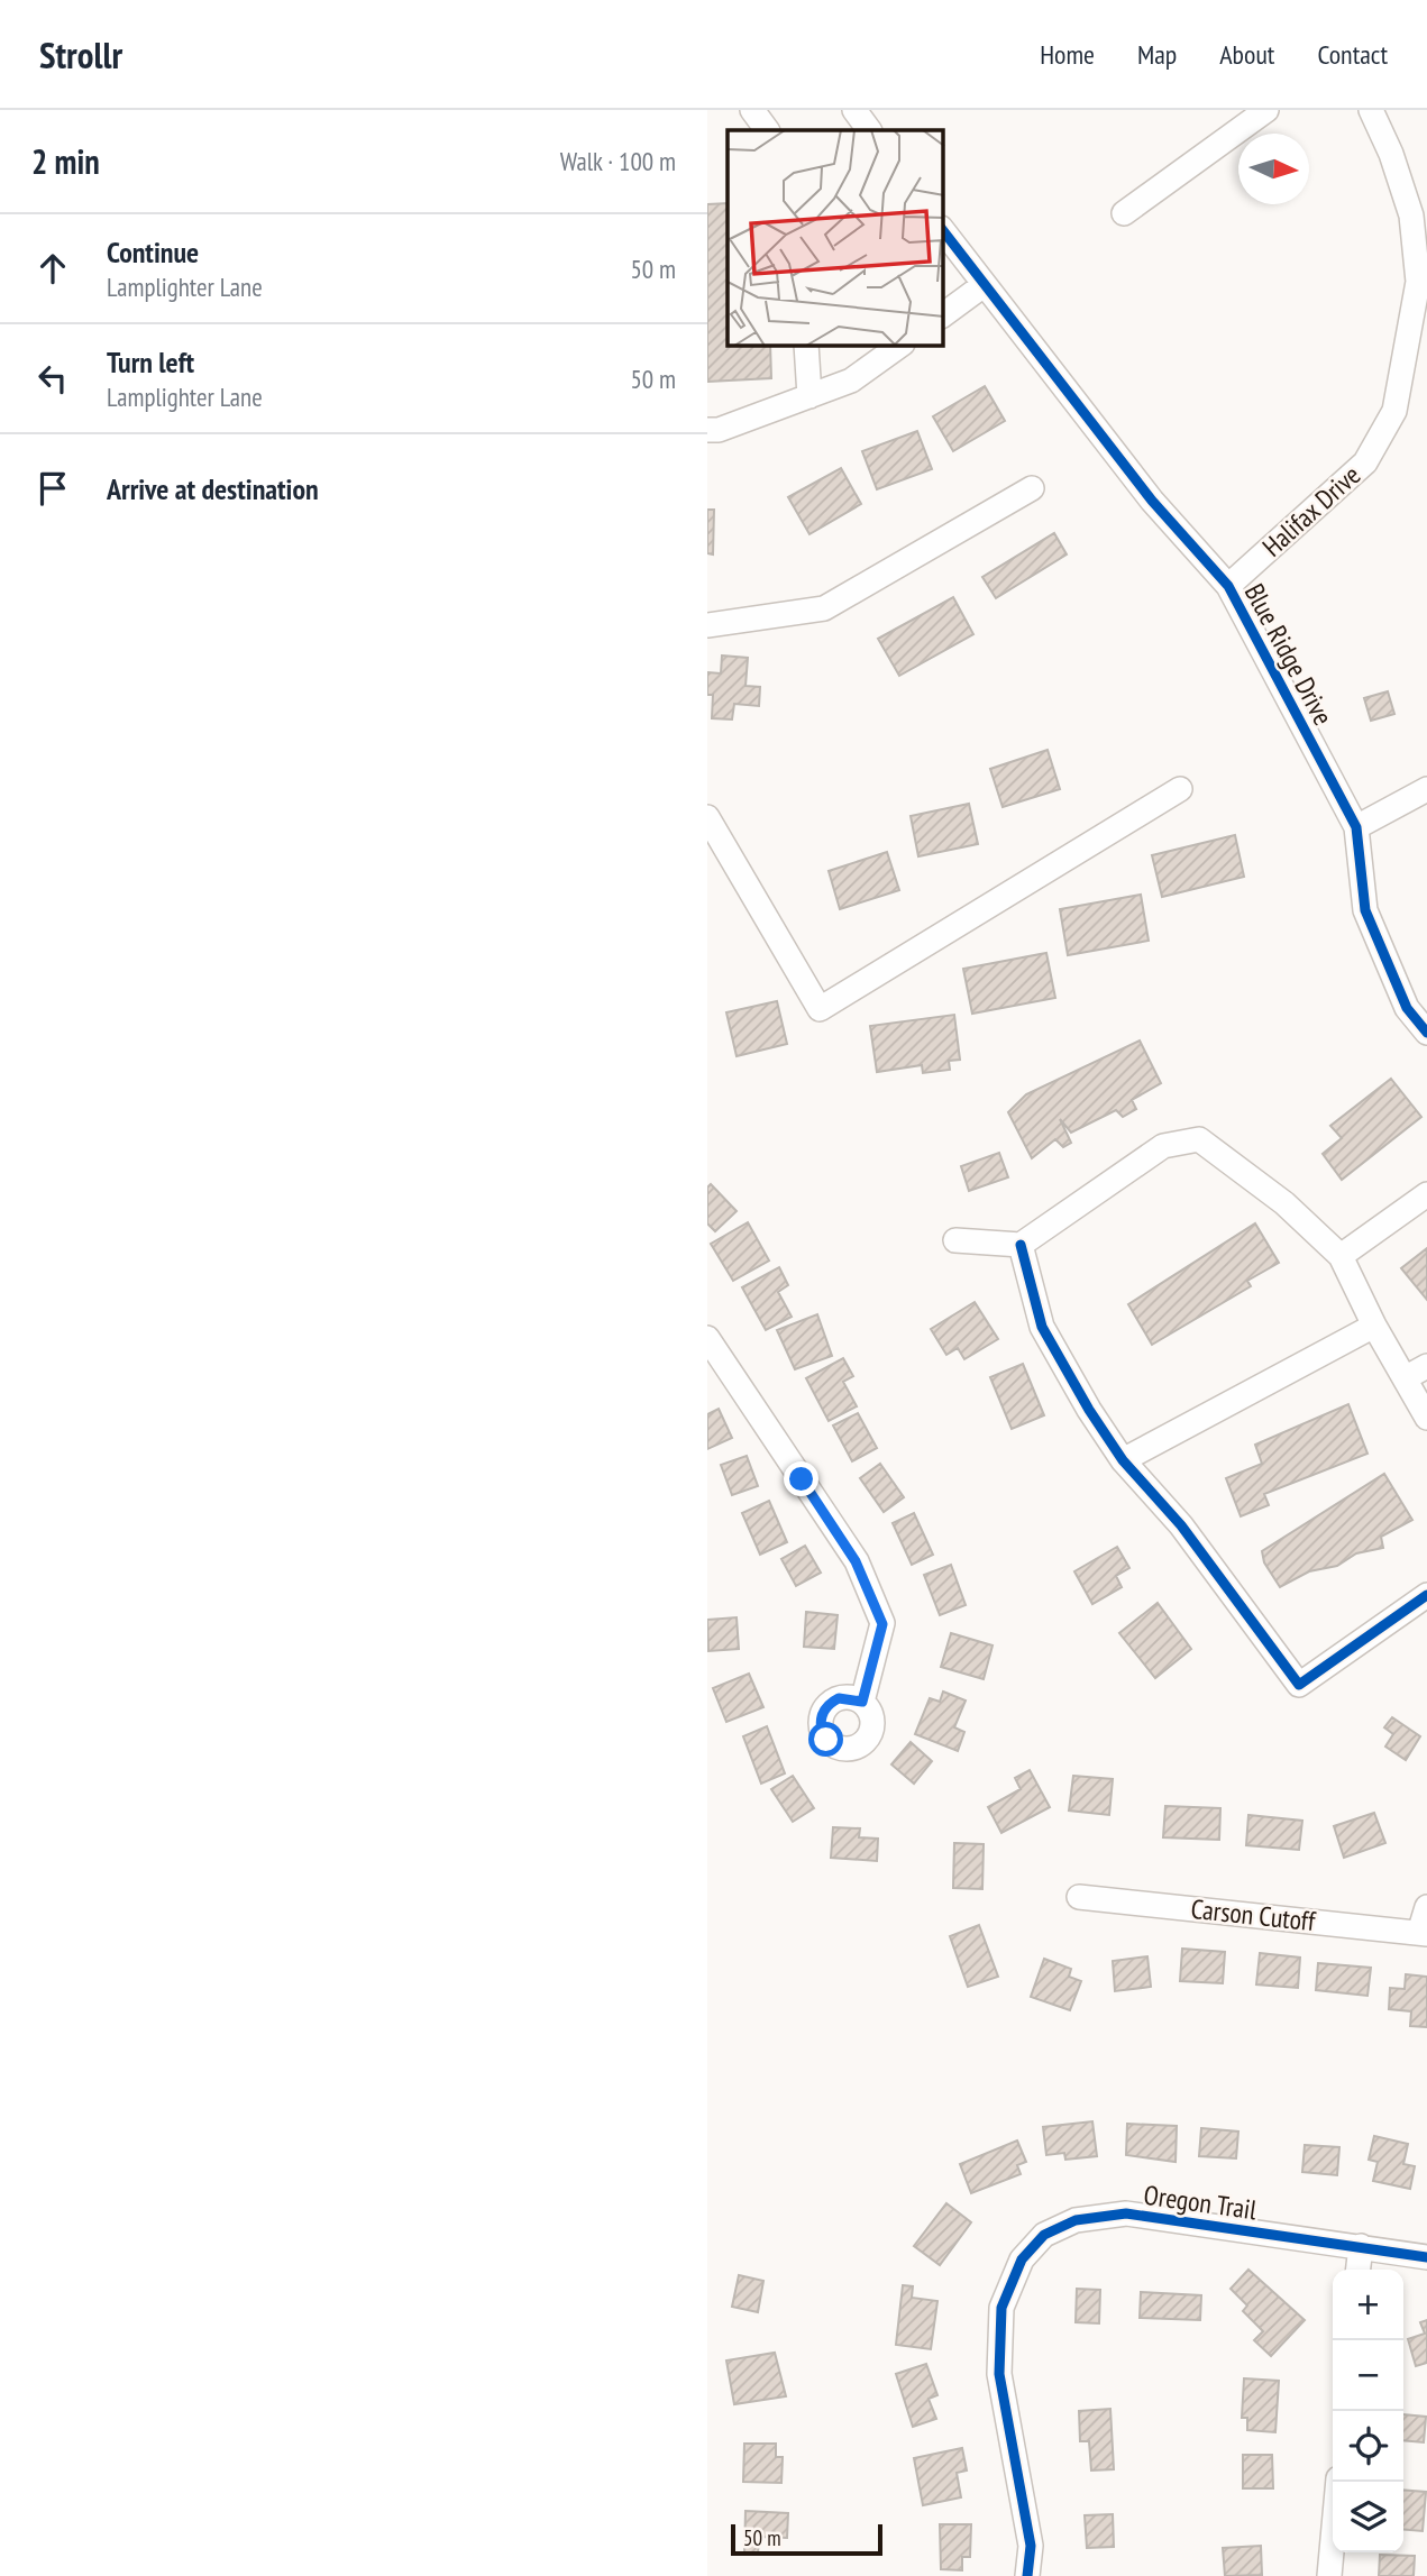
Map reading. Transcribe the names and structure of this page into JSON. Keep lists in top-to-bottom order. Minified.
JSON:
{"streets":{"street":["Halifax Drive","Blue Ridge Drive","Carson Cutoff","Oregon Trail"]},"crossings":[["Halifax Drive","Blue Ridge Drive"]],"scale_bar":"50 m","north":"right","page":{"header":"Strollr","nav":["Home","Map","About","Contact"],"heading":["2 min","Walk · 100 m"],"list":[["Continue","Lamplighter Lane","50 m"],["Turn left","Lamplighter Lane","50 m"],"Arrive at destination"],"map_buttons":["+","−"],"scale":"50 m"}}
